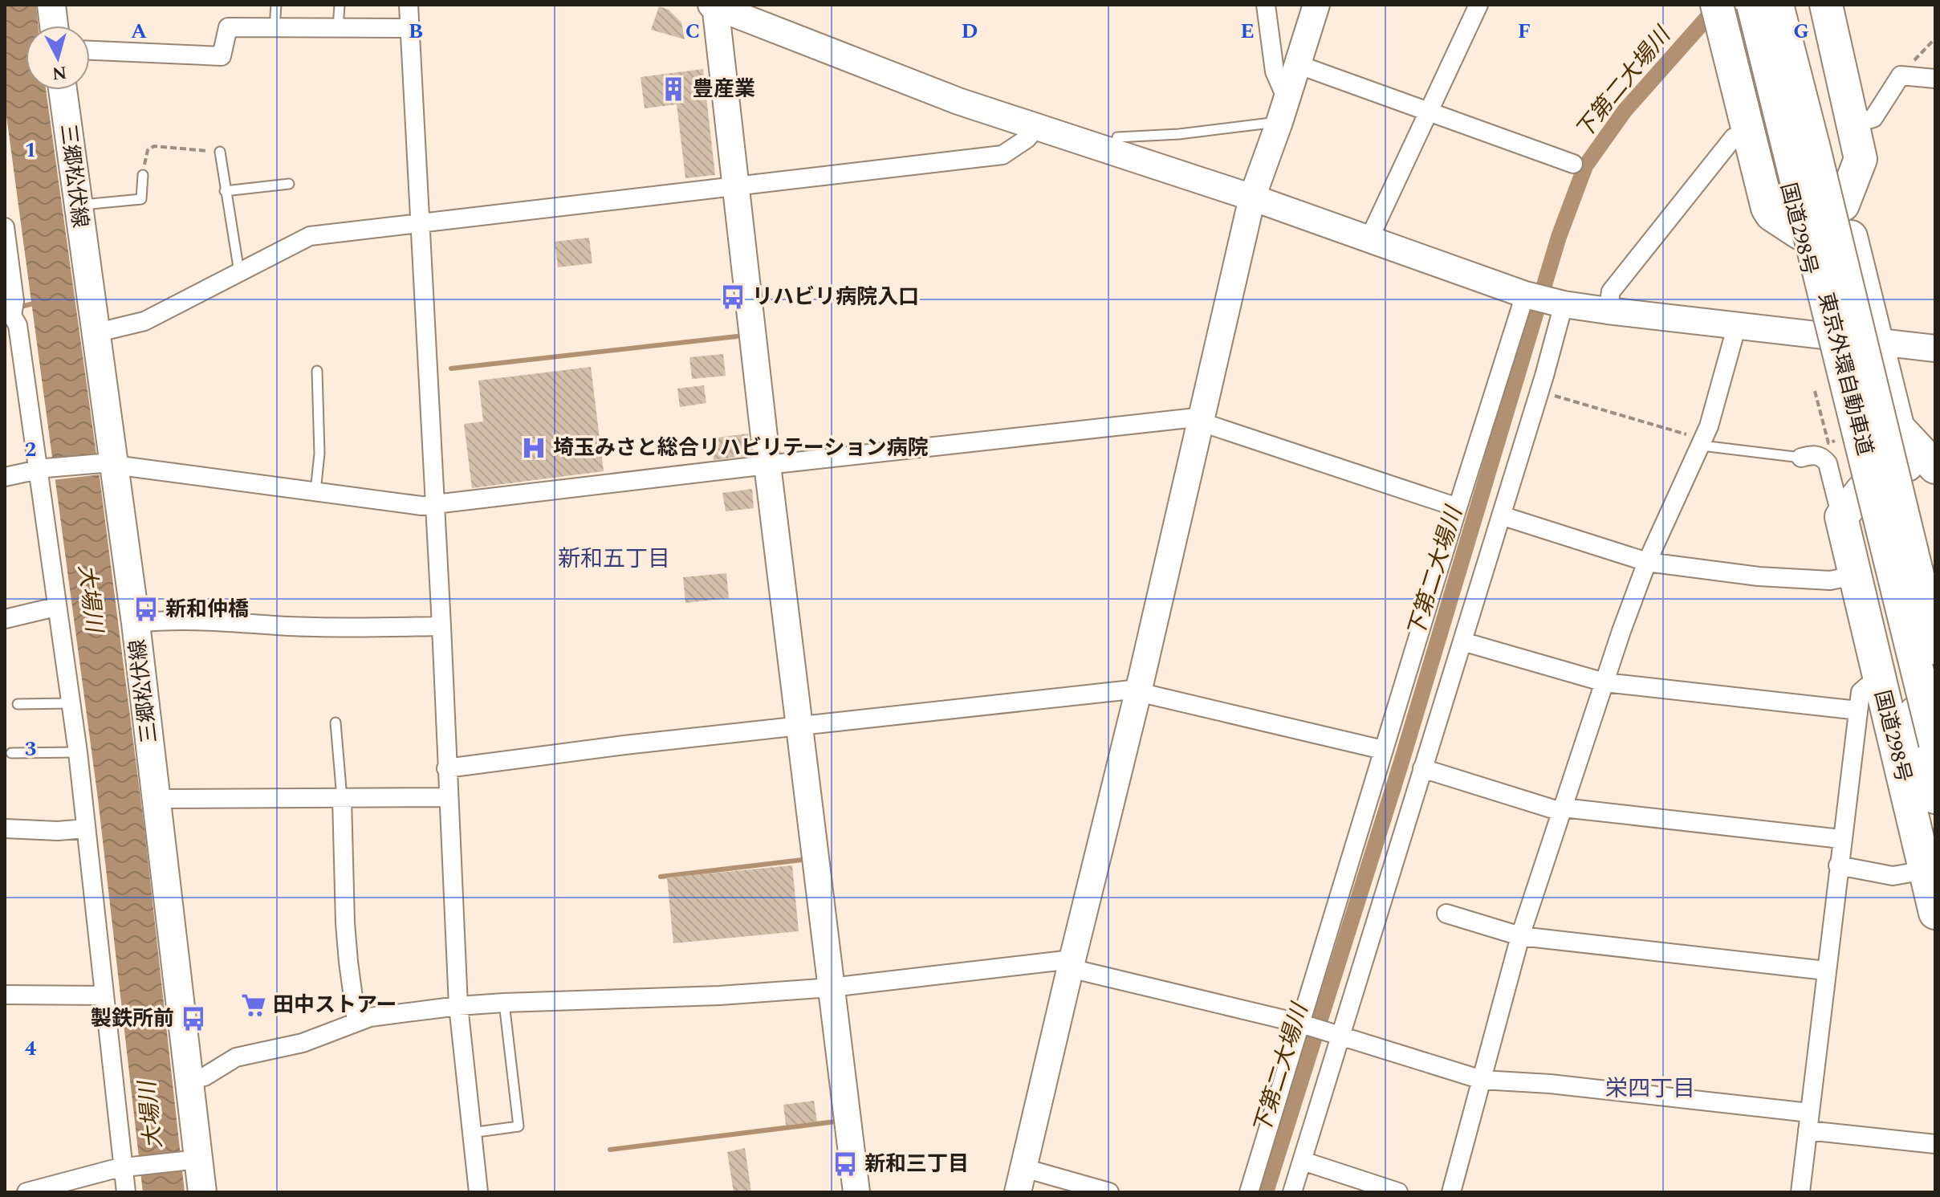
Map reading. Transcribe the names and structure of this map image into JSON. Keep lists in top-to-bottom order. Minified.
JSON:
{"streets":{"highway":["国道298号","東京外環自動車道"],"main road":["三郷松伏線"]},"districts":["新和五丁目","栄四丁目"],"water":["下第二大場川","大場川"],"places":{"building":["豊産業"],"bus stop":["リハビリ病院入口","新和仲橋","製鉄所前","新和三丁目"],"hospital":["埼玉みさと総合リハビリテーション病院"],"supermarket":["田中ストアー"]},"north":"bottom","grid":{"columns":["A","B","C","D","E","F","G"],"rows":["1","2","3","4"]}}
